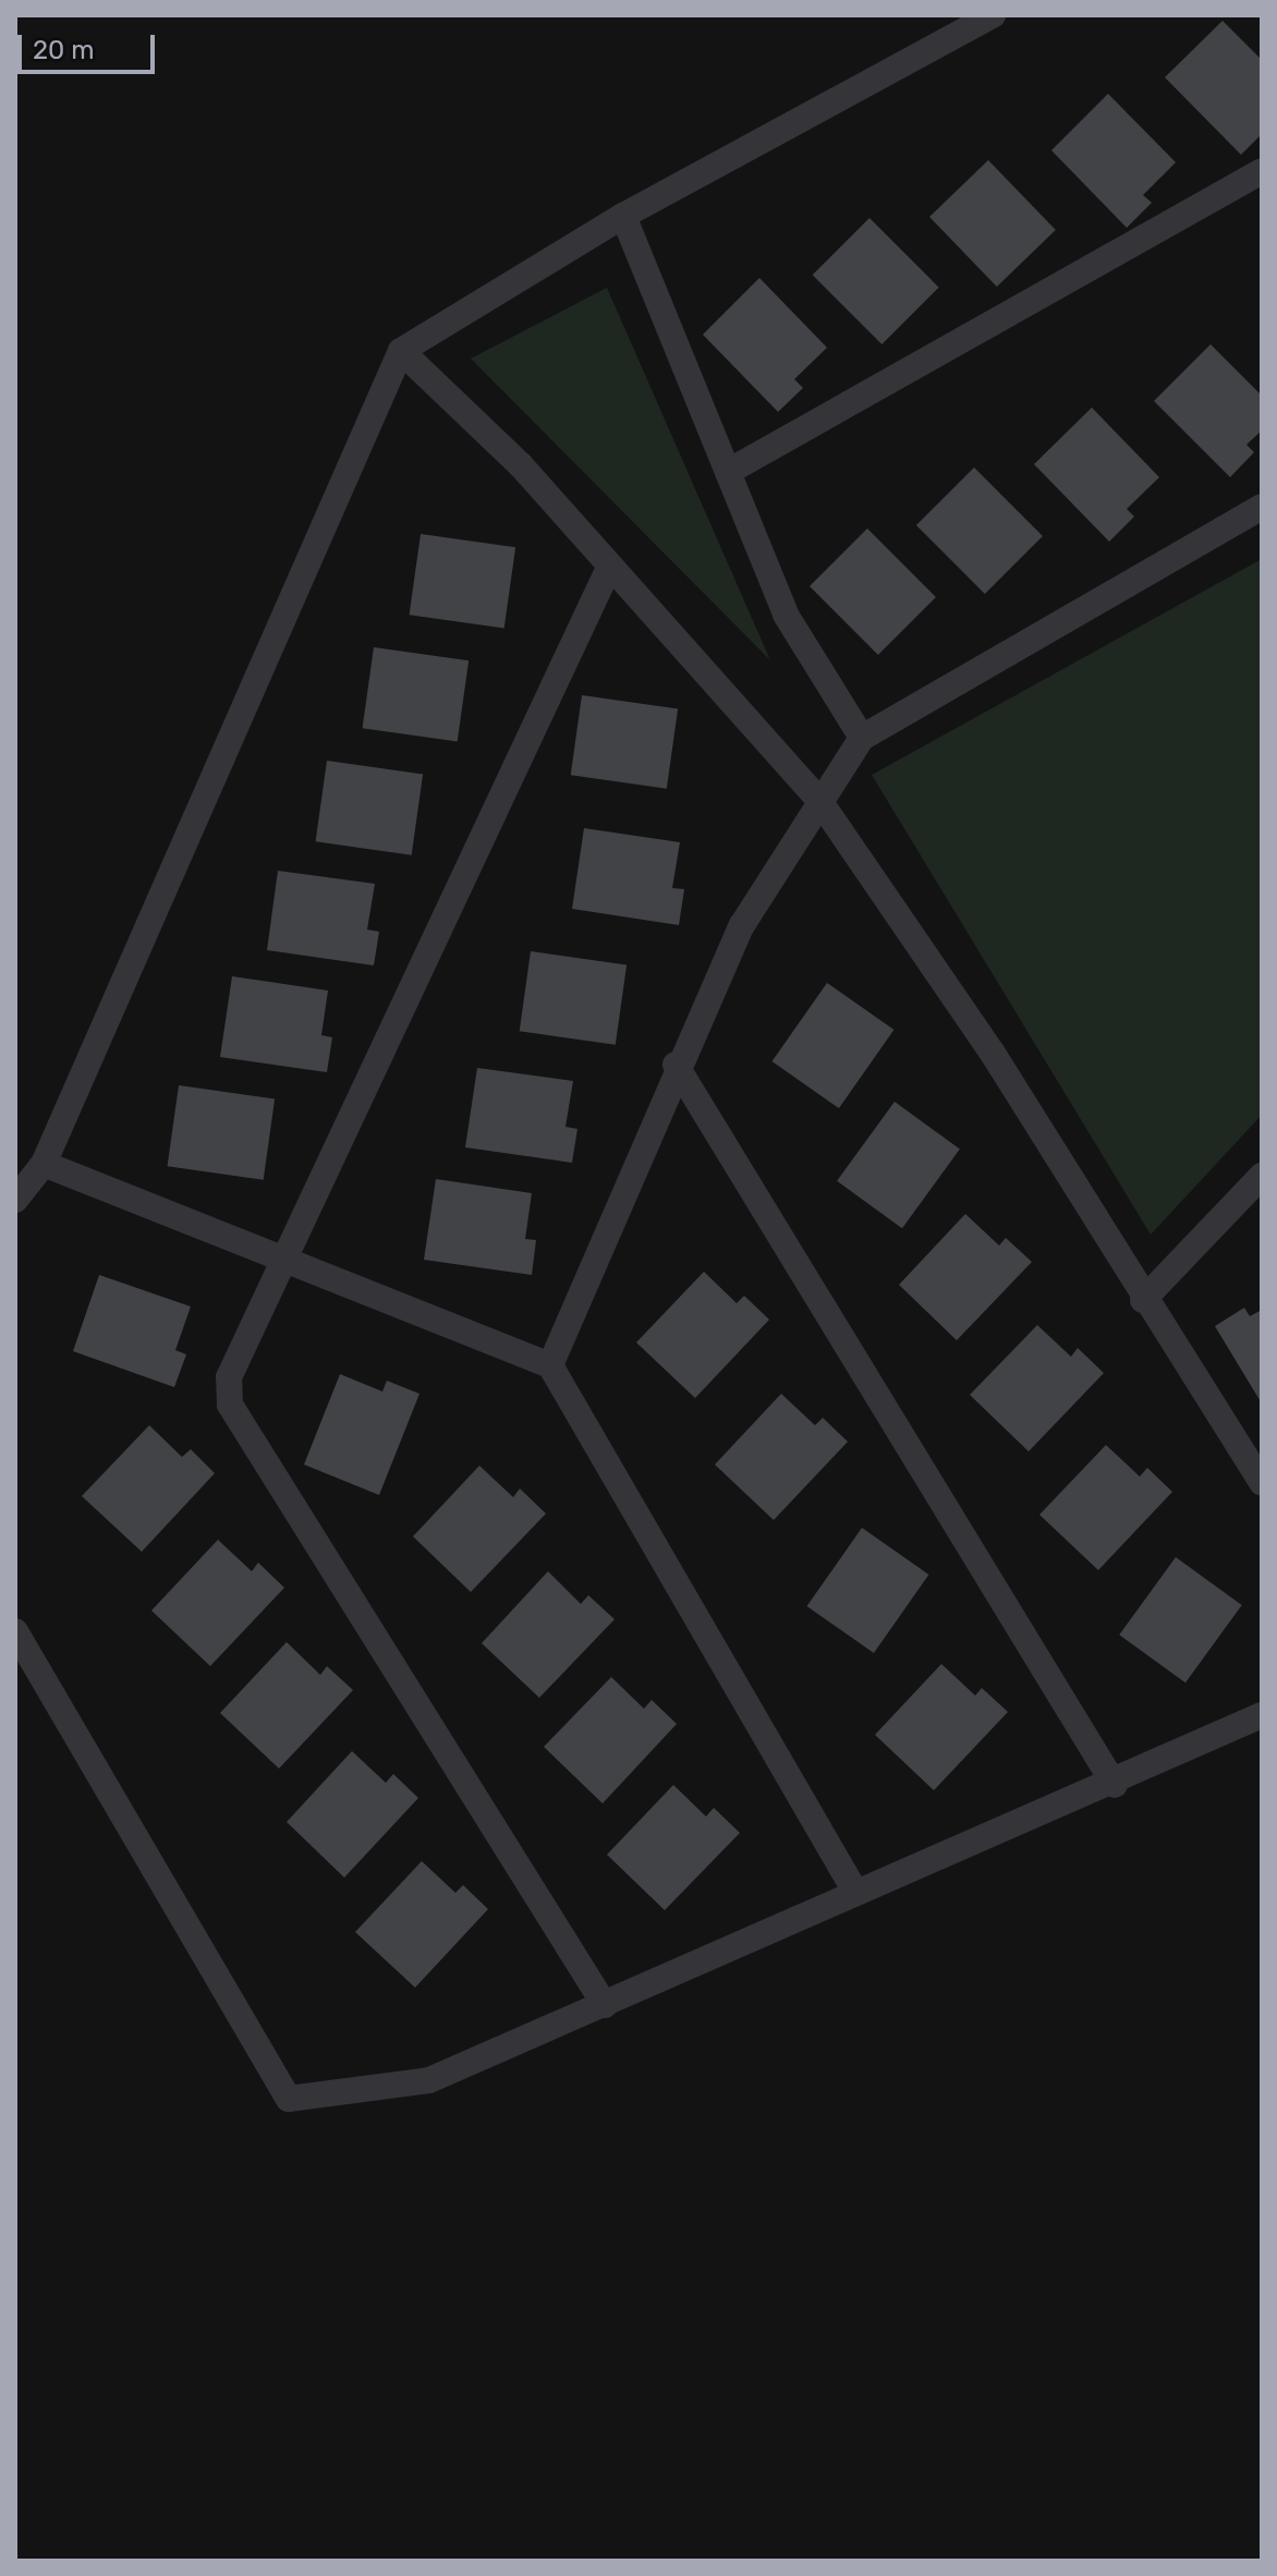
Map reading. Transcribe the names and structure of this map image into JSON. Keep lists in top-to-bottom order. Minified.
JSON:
{"scale_bar":"20 m"}
